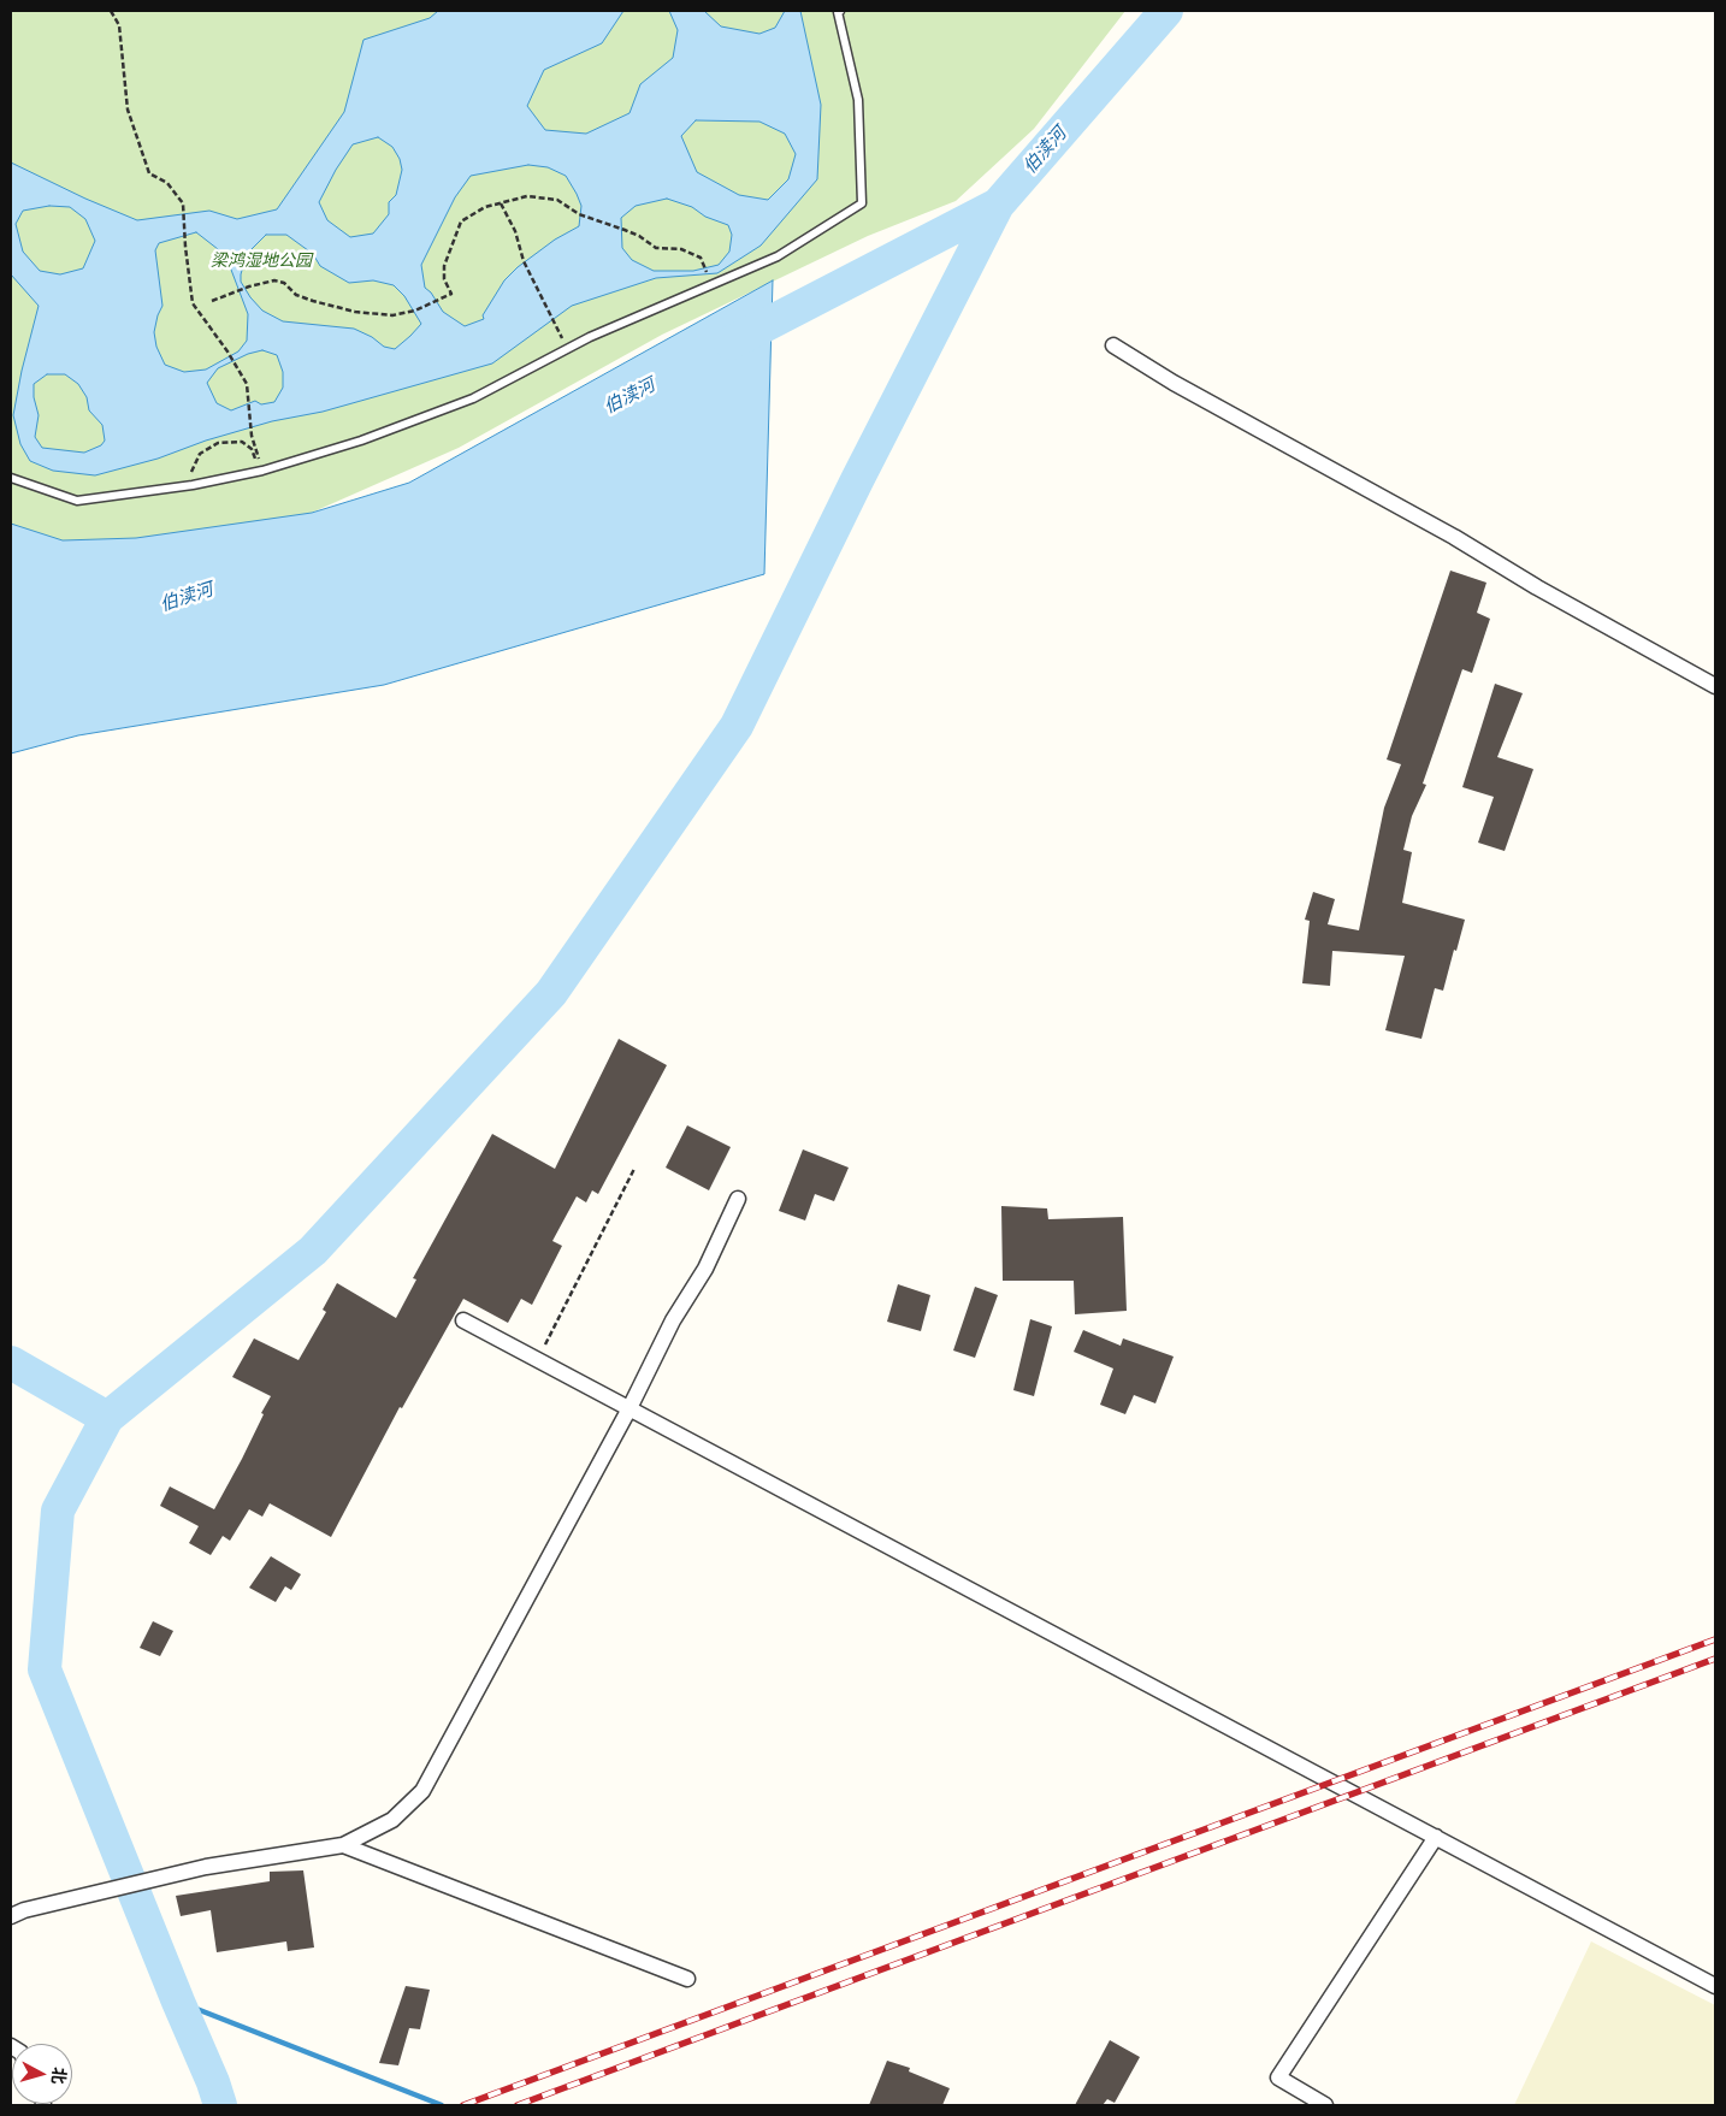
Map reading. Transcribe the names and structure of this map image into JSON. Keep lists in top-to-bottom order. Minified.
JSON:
{"water":["伯渎河"],"parks":["梁鸿湿地公园"],"north":"right"}
